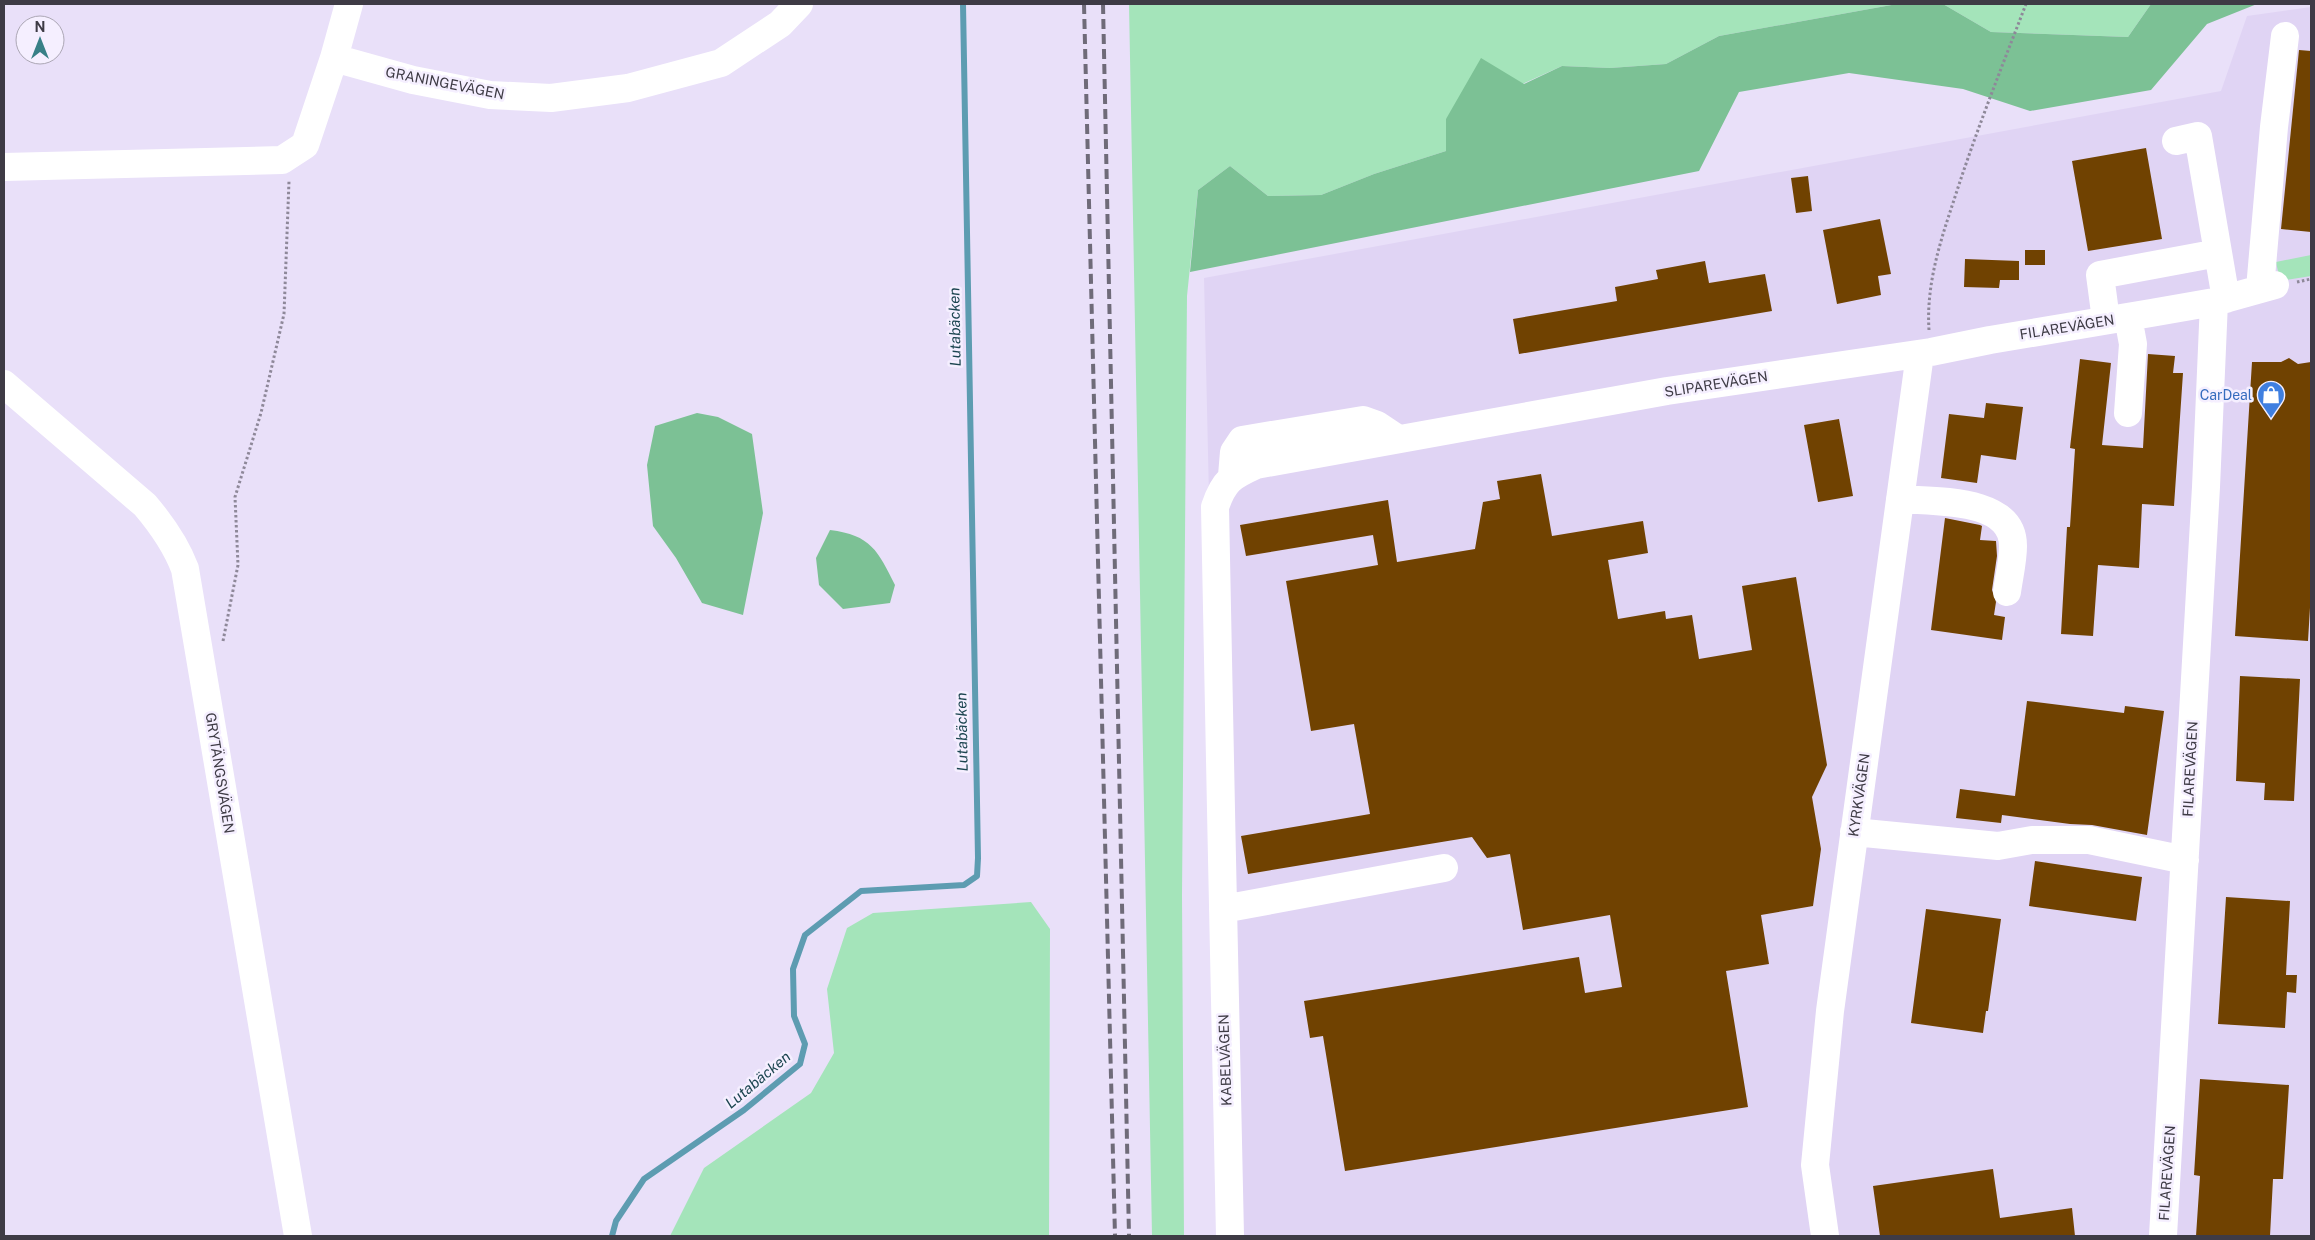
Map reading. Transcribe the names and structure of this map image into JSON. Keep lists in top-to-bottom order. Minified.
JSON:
{"streets":{"street":["GRANINGEVÄGEN","FILAREVÄGEN","SLIPAREVÄGEN","GRYTÄNGSVÄGEN","KYRKVÄGEN","KABELVÄGEN"]},"crossings":[["FILAREVÄGEN","SLIPAREVÄGEN"],["FILAREVÄGEN","KYRKVÄGEN"],["SLIPAREVÄGEN","KYRKVÄGEN"],["SLIPAREVÄGEN","KABELVÄGEN"]],"water":["Lutabäcken"],"places":{"shop":["CarDeal"]},"north":"top"}
